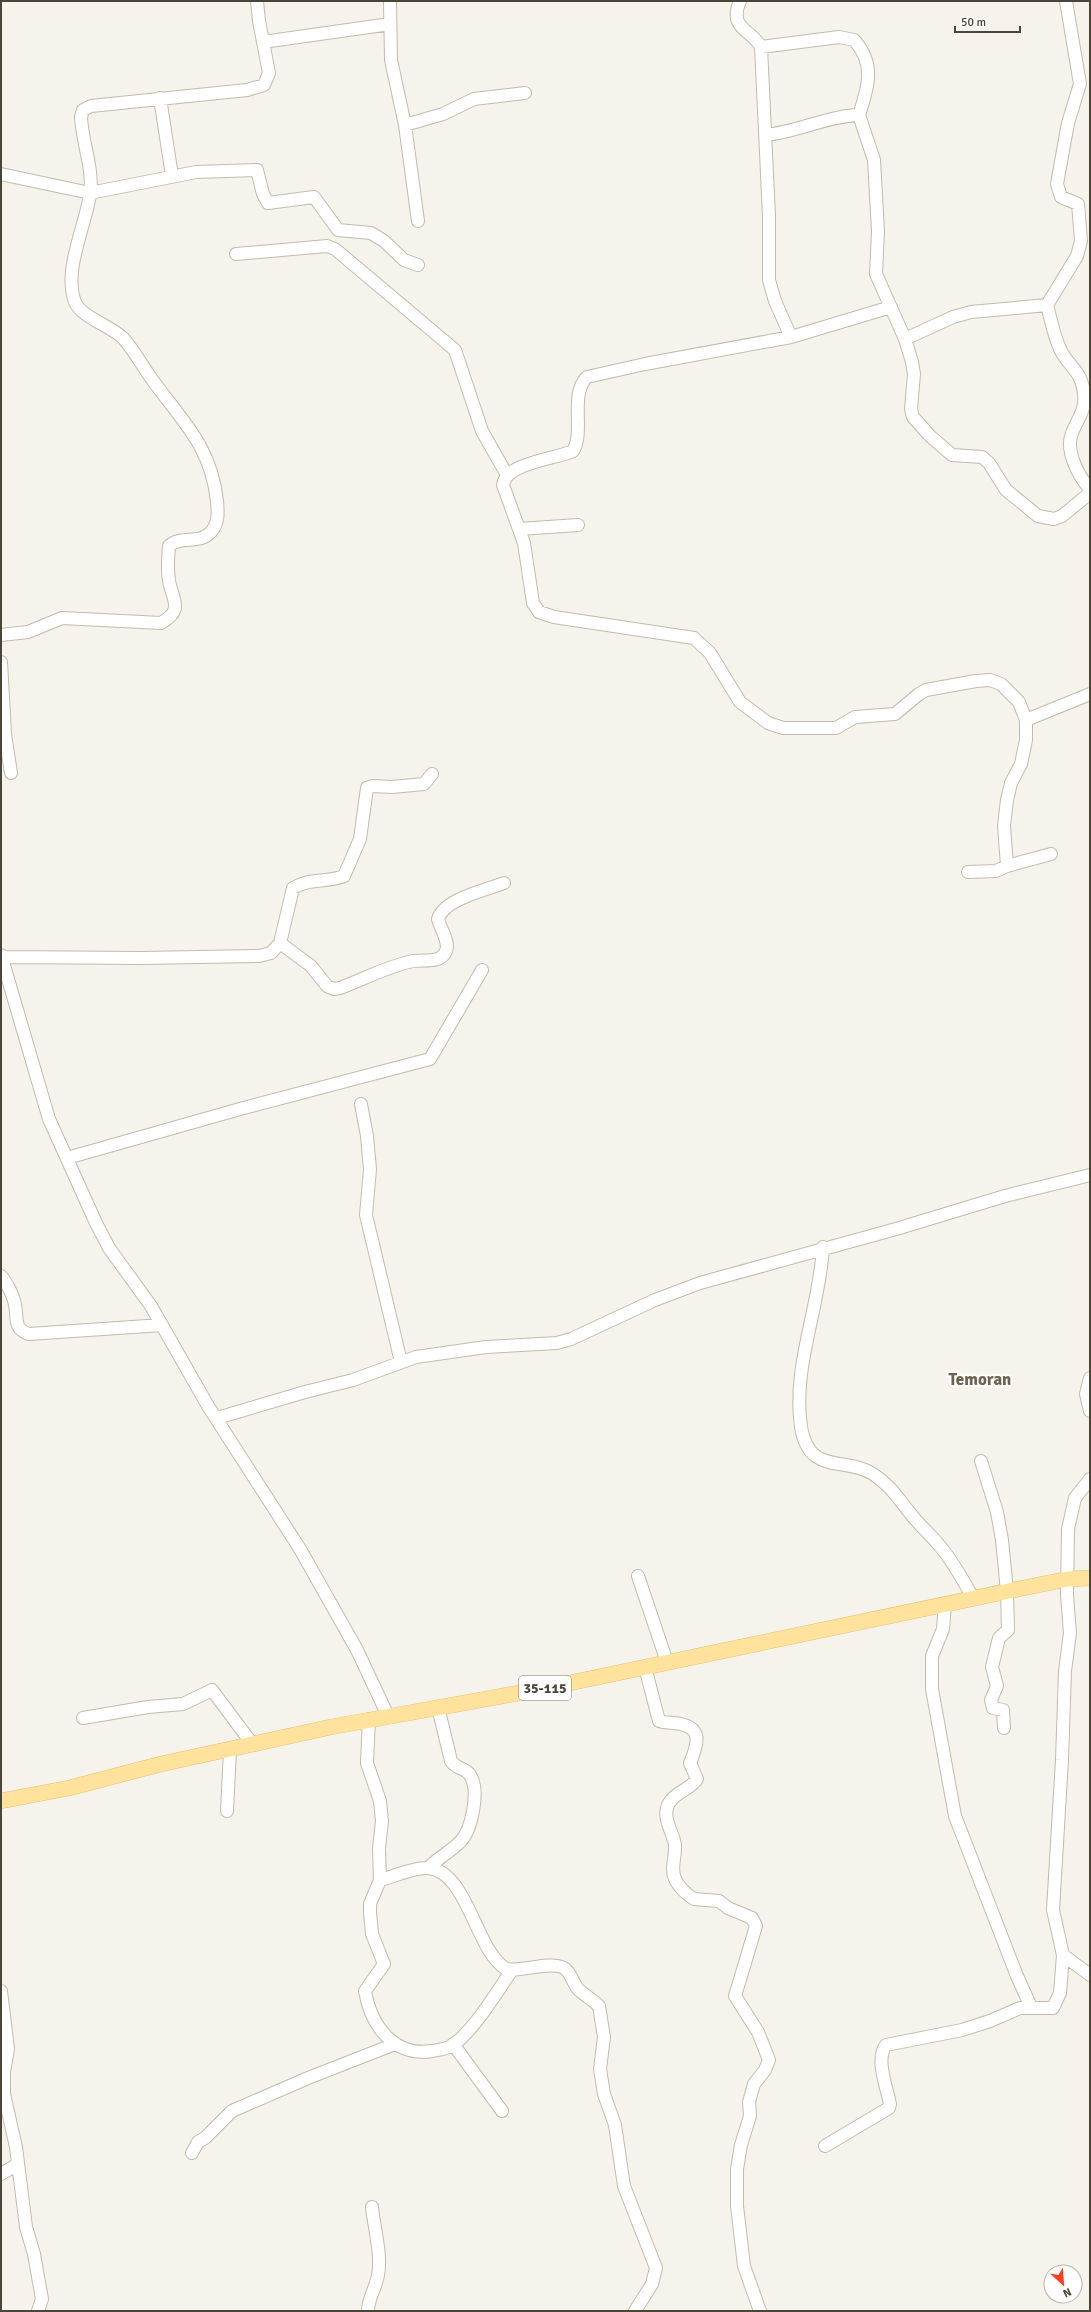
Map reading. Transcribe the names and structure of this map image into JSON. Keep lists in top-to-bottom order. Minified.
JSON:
{"streets":{"main road":["35-115"]},"districts":["Temoran"],"scale_bar":"50 m","north":"bottom right"}
